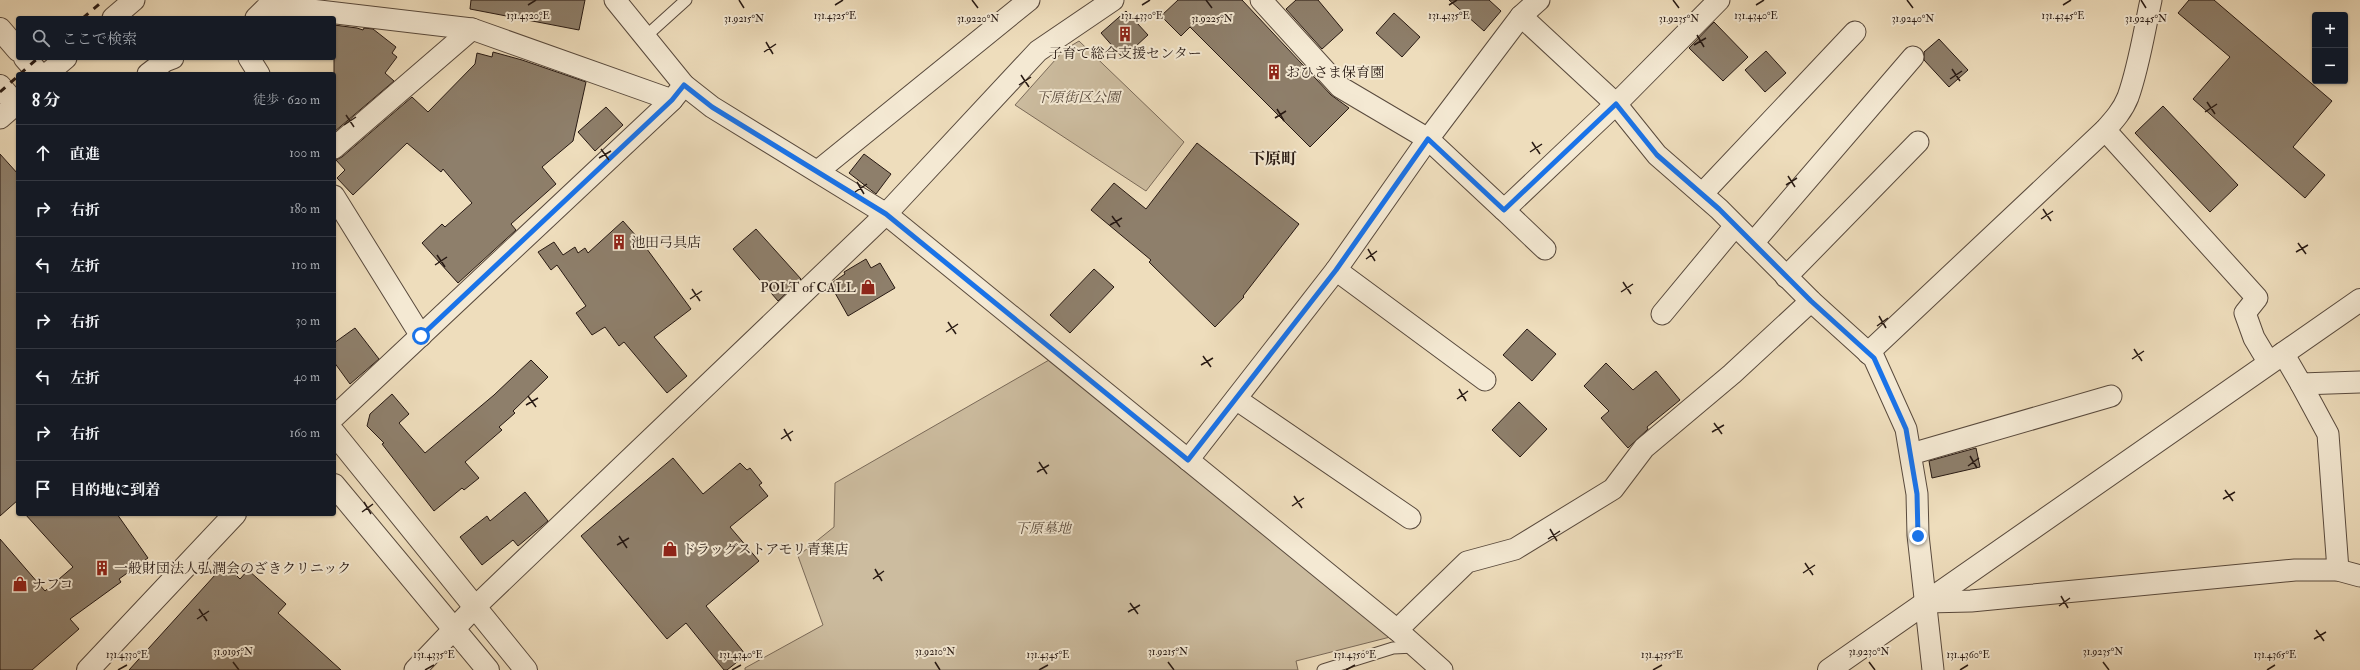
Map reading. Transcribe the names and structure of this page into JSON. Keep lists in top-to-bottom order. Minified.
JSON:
{"districts":["下原町"],"parks":["下原街区公園","下原墓地"],"places":{"building":["子育て総合支援センター","おひさま保育園","池田弓具店","一般財団法人弘潤会のざきクリニック"],"shop":["POLT of CALL","ドラッグストアモリ青葉店","ナフコ"]},"page":{"map_buttons":["+","−"],"search":"ここで検索","heading":["8 分","徒歩 · 620 m"],"list":[["直進","100 m"],["右折","180 m"],["左折","110 m"],["右折","30 m"],["左折","40 m"],["右折","160 m"],"目的地に到着"]},"coordinates":["131.4320°E","131.4325°E","131.4335°E","131.4345°E","131.4330°E","131.4340°E","31.9235°N","31.9215°N","31.9220°N","31.9225°N","31.9240°N","31.9245°N","31.9195°N","31.9210°N","31.9230°N","131.4350°E","131.4355°E","131.4360°E","131.4365°E"]}
